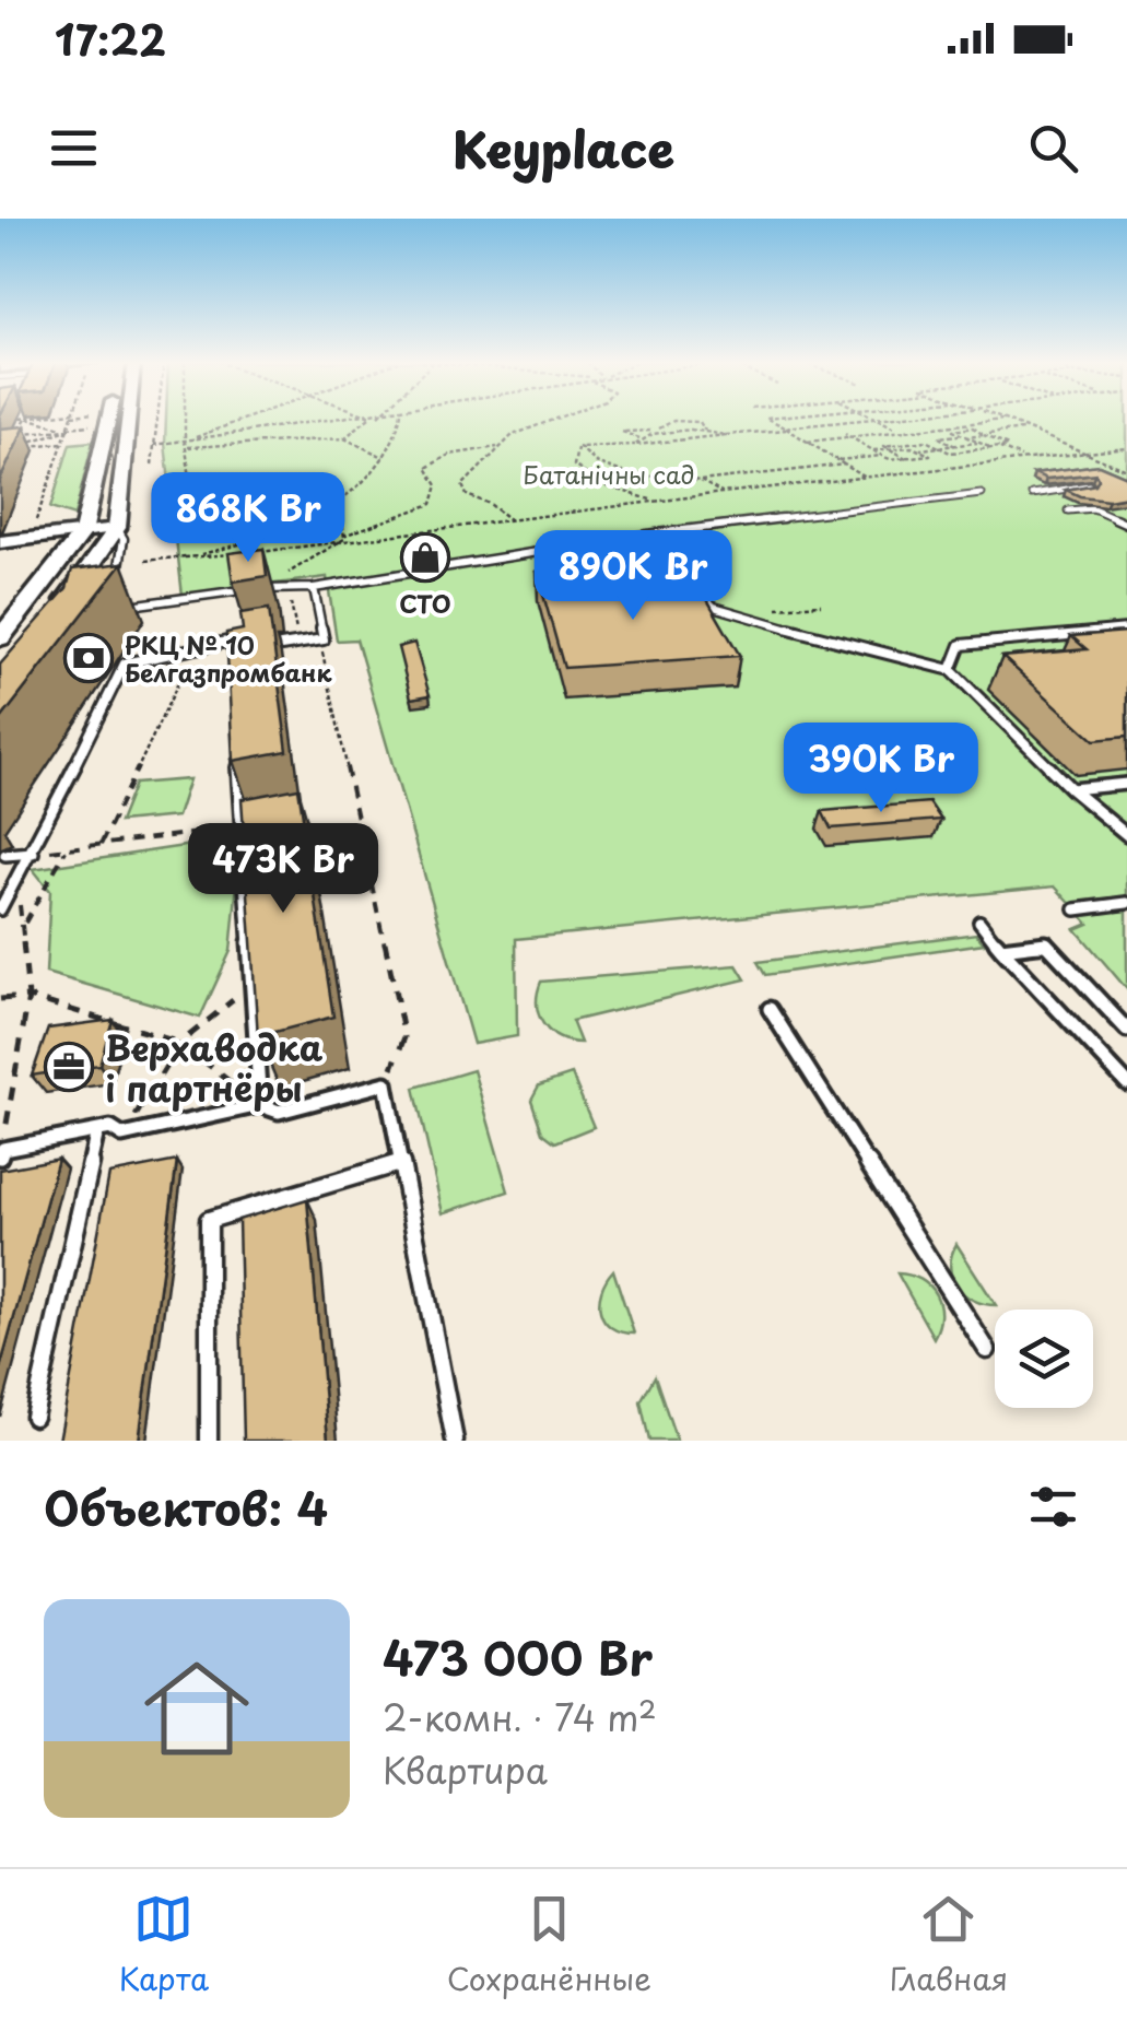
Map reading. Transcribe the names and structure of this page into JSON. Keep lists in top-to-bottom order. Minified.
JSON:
{"parks":["Батанічны сад"],"places":{"shop":["СТО"],"bank":["РКЦ № 10 Белгазпромбанк"],"office":["Верхаводка і партнёры"]},"page":{"status":"17:22","header":"Keyplace","price":["868K Br","890K Br","390K Br","473K Br"],"heading":"Объектов: 4","list":[{"name":"473 000 Br","note":"2-комн. · 74 m² · Квартира"}],"tabs":["Карта","Сохранённые","Главная"]}}
